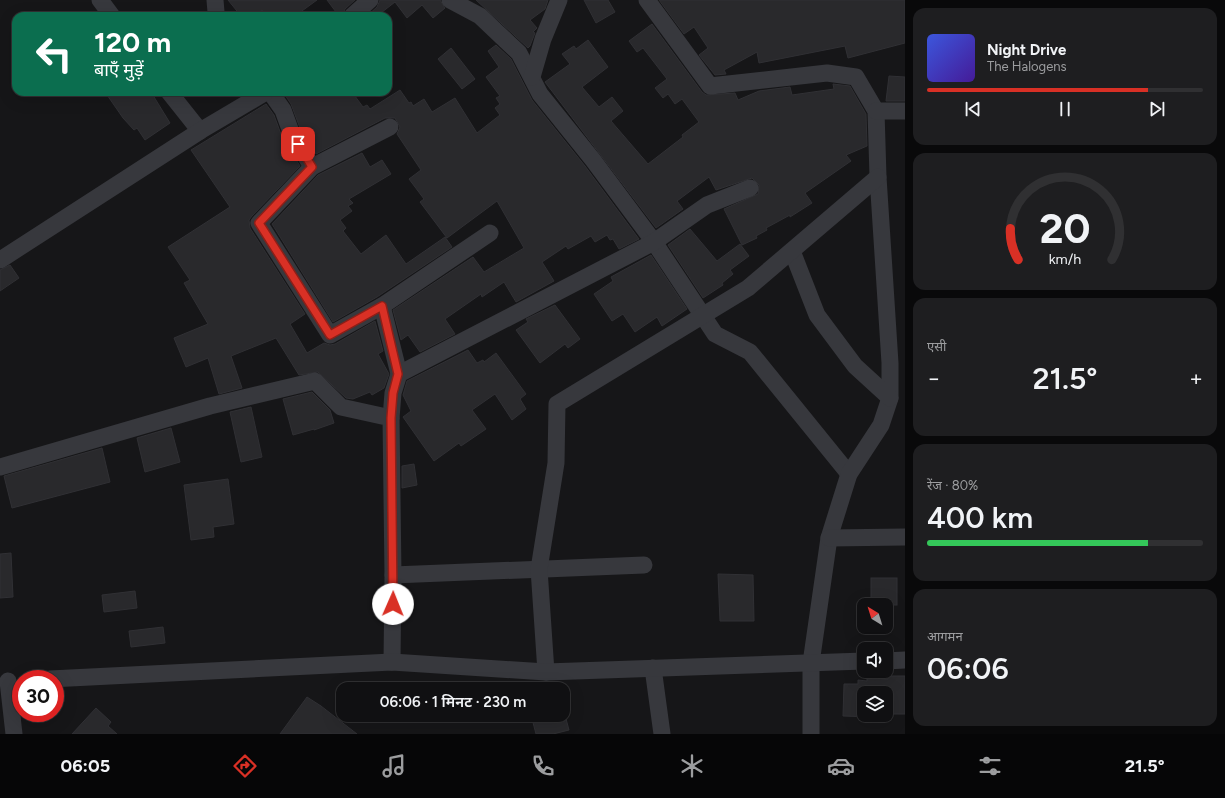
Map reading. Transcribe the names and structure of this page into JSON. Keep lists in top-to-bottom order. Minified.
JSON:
{"north":"top left","page":{"turn":["120 m","बाएँ मुड़ें"],"song":["Night Drive","The Halogens"],"tile":["एसी",["रेंज · 80%","400 km"],["आगमन","06:06"]],"heat":["−","21.5°","+"],"limit":"30","trip":"06:06 · 1 मिनट · 230 m","tabs":["06:05","21.5°"],"gauge":["20","km/h"]}}
